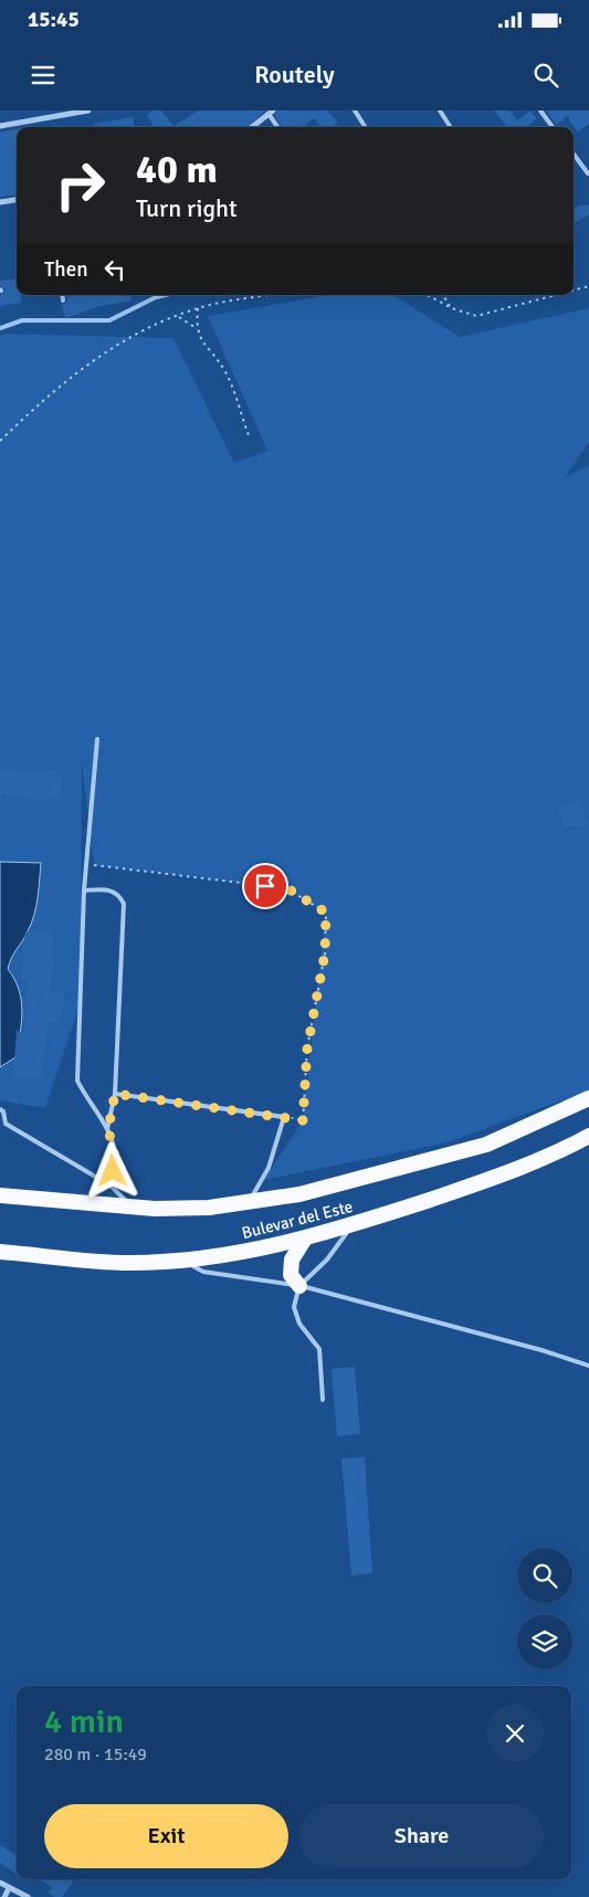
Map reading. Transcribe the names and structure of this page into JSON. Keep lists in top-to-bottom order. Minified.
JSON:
{"streets":{"highway":["Bulevar del Este"]},"page":{"status":"15:45","header":"Routely","turn":["40 m","Turn right"],"then":"Then","heading":["4 min","280 m · 15:49"],"buttons":["Exit","Share"]}}
